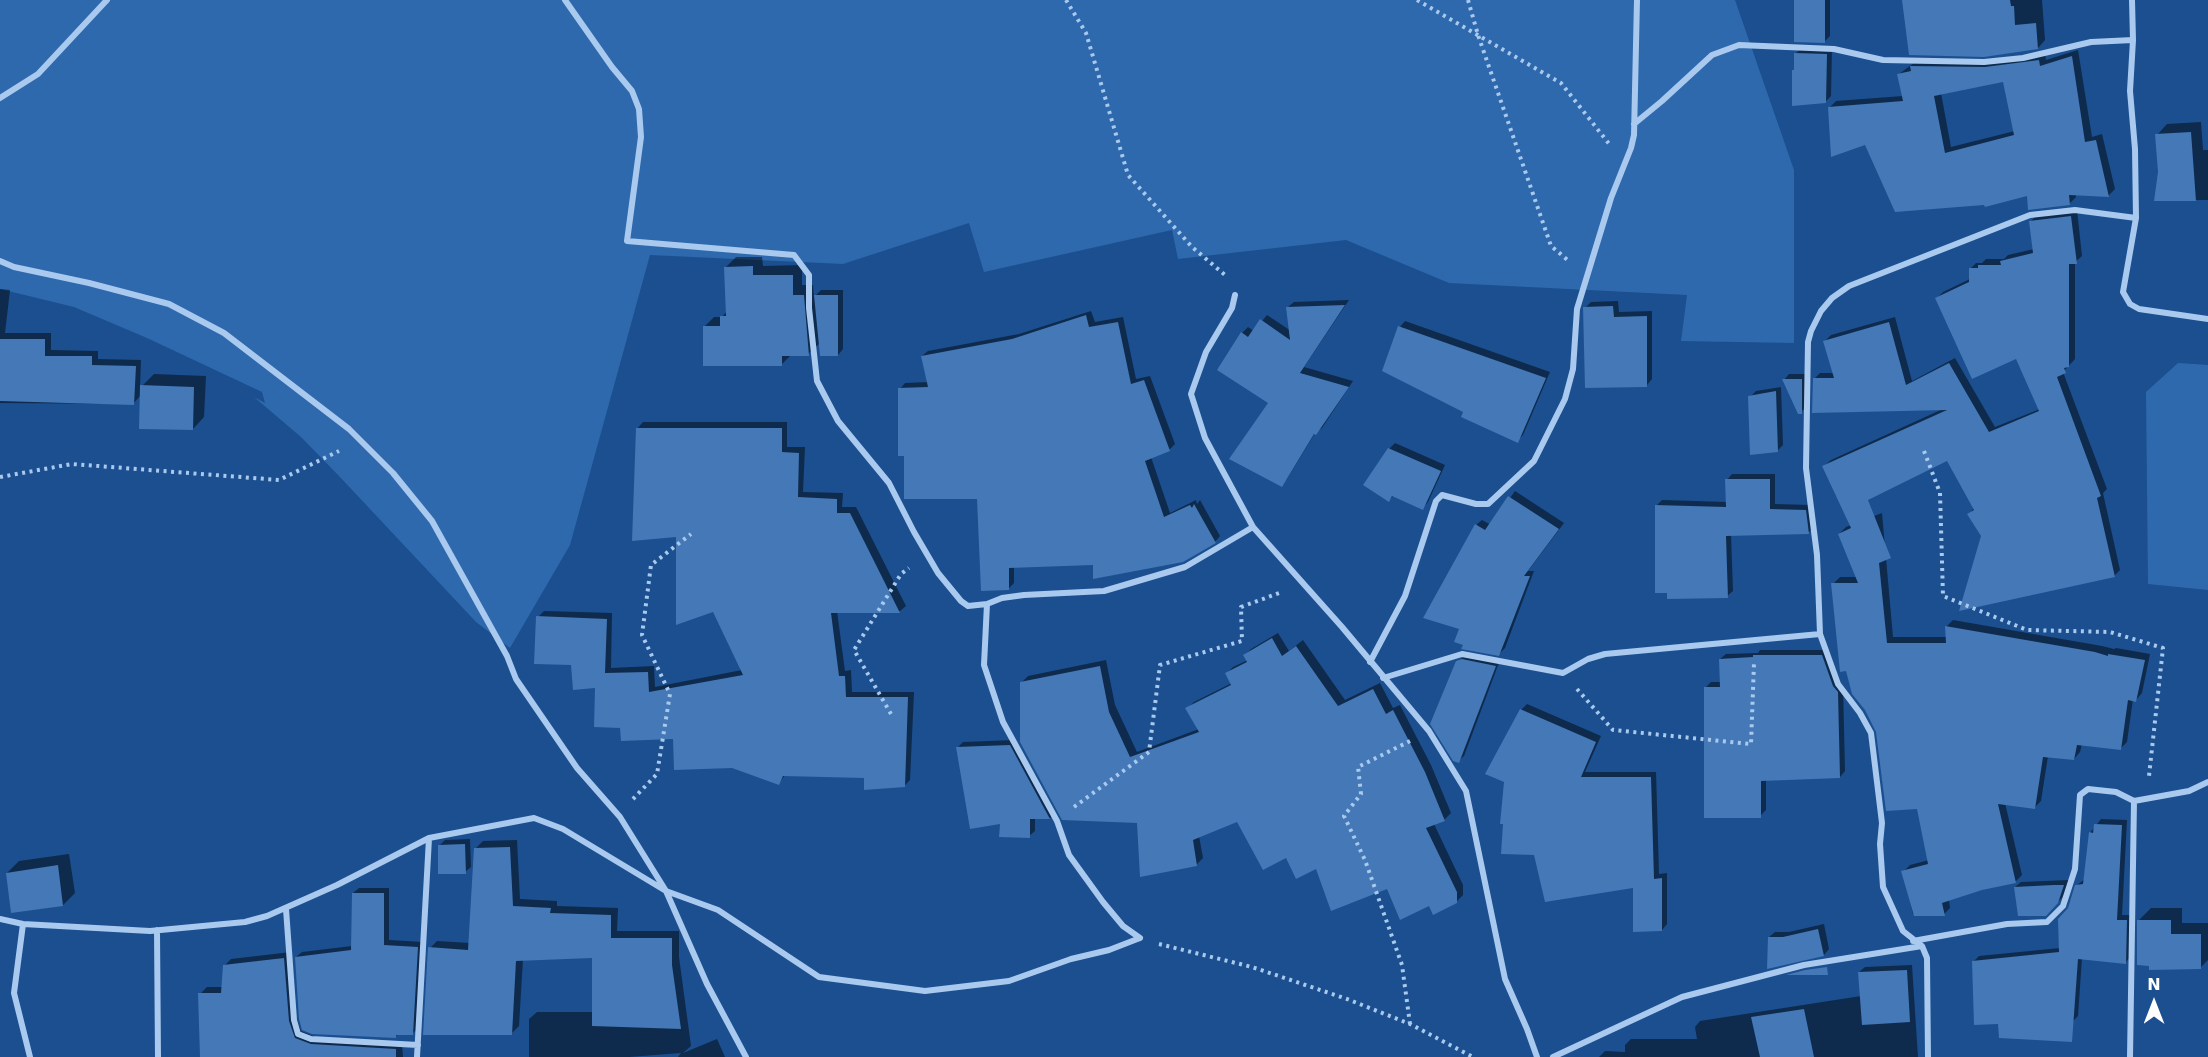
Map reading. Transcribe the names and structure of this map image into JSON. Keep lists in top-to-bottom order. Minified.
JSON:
{"north":"top"}
